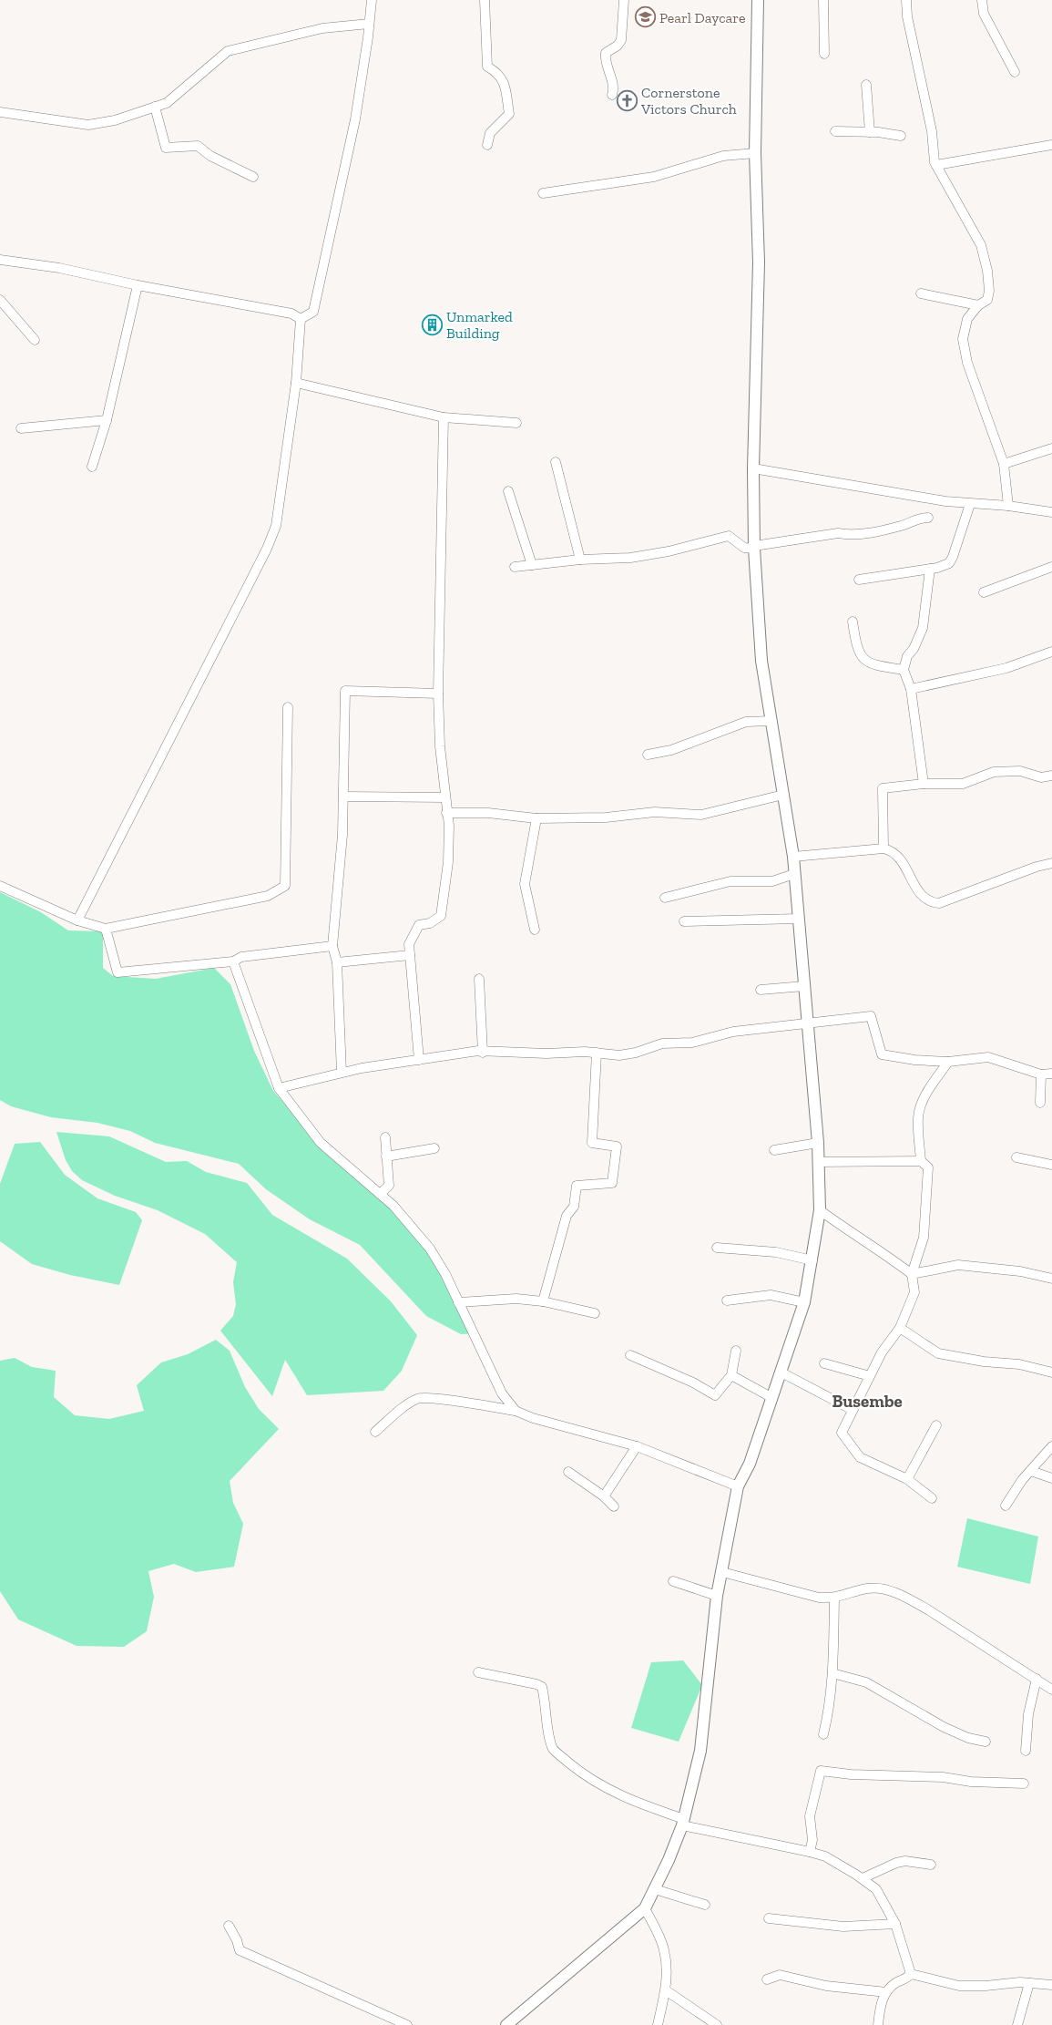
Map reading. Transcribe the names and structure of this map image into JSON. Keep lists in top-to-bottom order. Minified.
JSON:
{"districts":["Busembe"],"places":{"school or university":["Pearl Daycare"],"church":["Cornerstone Victors Church"],"building":["Unmarked Building"]}}
